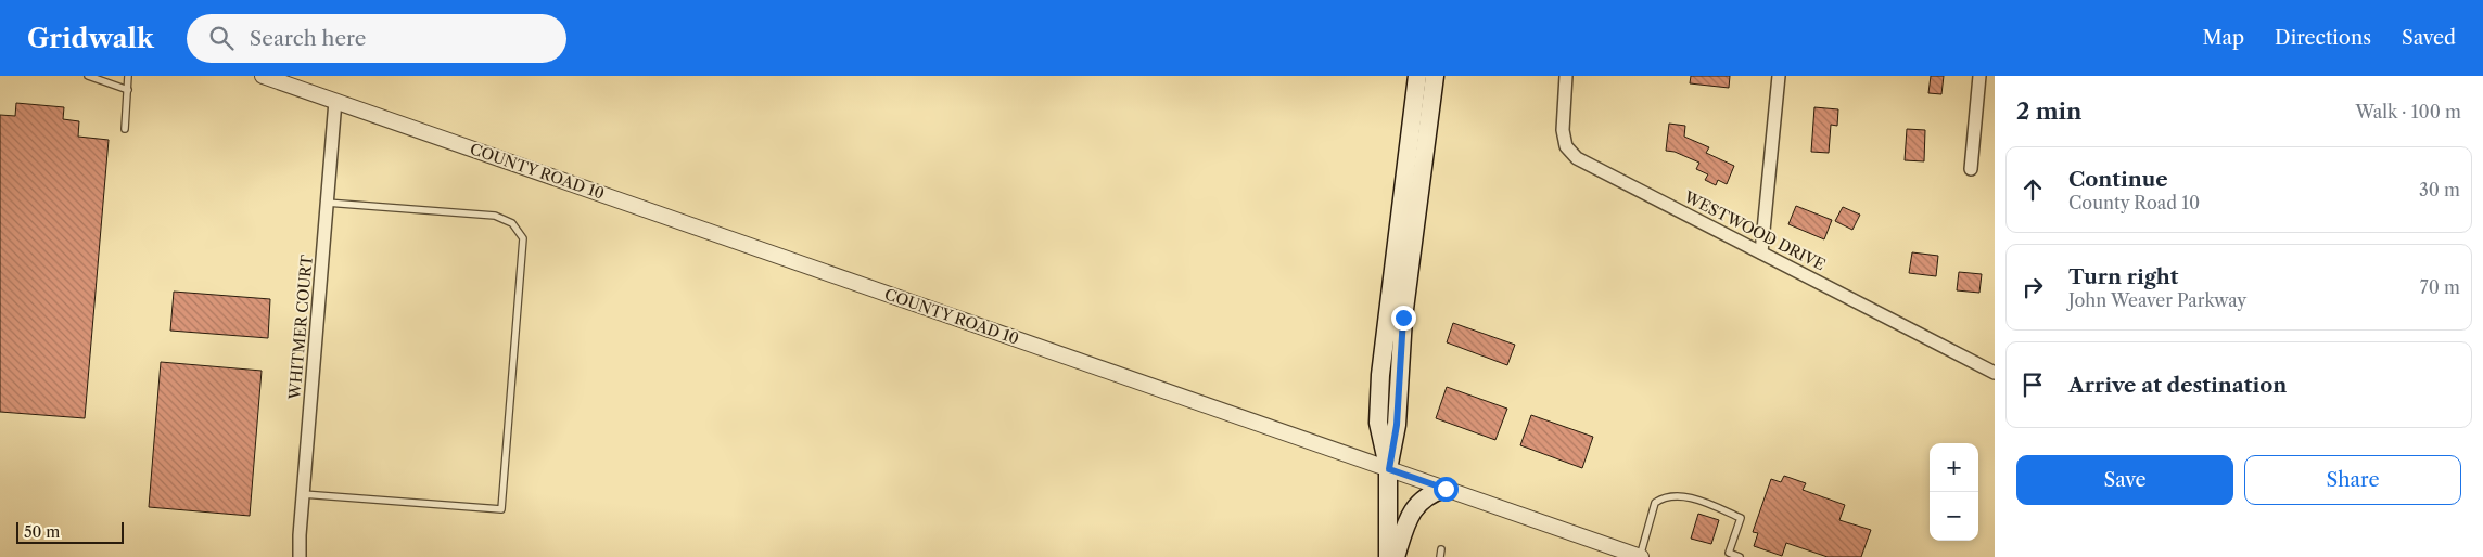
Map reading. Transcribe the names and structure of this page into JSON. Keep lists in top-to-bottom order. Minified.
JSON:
{"streets":{"street":["COUNTY ROAD 10","WESTWOOD DRIVE","WHITMER COURT"]},"crossings":[["COUNTY ROAD 10","WHITMER COURT"]],"scale_bar":"50 m","page":{"header":"Gridwalk","search":"Search here","nav":["Map","Directions","Saved"],"heading":["2 min","Walk · 100 m"],"list":[["Continue","County Road 10","30 m"],["Turn right","John Weaver Parkway","70 m"],"Arrive at destination"],"buttons":["Save","Share"],"map_buttons":["+","−"],"scale":"50 m"}}
